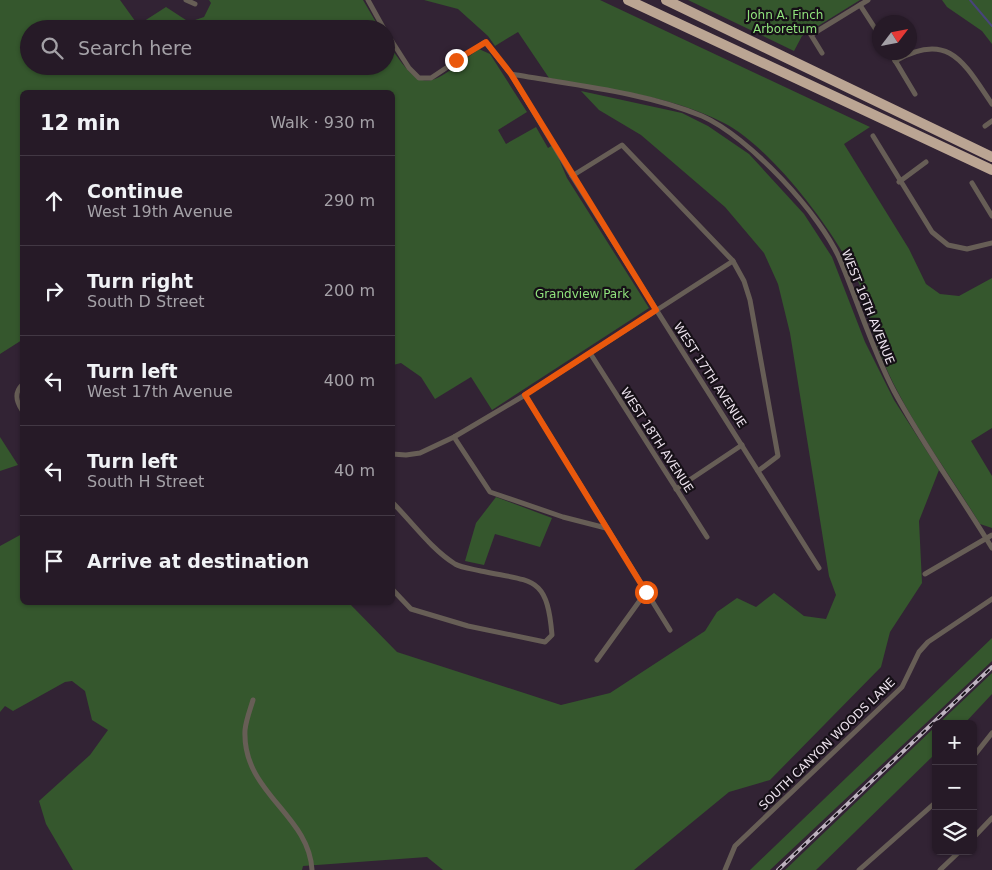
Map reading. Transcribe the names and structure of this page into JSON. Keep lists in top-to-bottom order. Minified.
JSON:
{"streets":{"street":["WEST 16TH AVENUE","WEST 17TH AVENUE","WEST 18TH AVENUE","SOUTH CANYON WOODS LANE"]},"crossings":[["WEST 16TH AVENUE","WEST 17TH AVENUE"]],"parks":["John A. Finch Arboretum","Grandview Park"],"north":"top right","page":{"search":"Search here","heading":["12 min","Walk · 930 m"],"list":[["Continue","West 19th Avenue","290 m"],["Turn right","South D Street","200 m"],["Turn left","West 17th Avenue","400 m"],["Turn left","South H Street","40 m"],"Arrive at destination"],"map_buttons":["+","−"]}}
